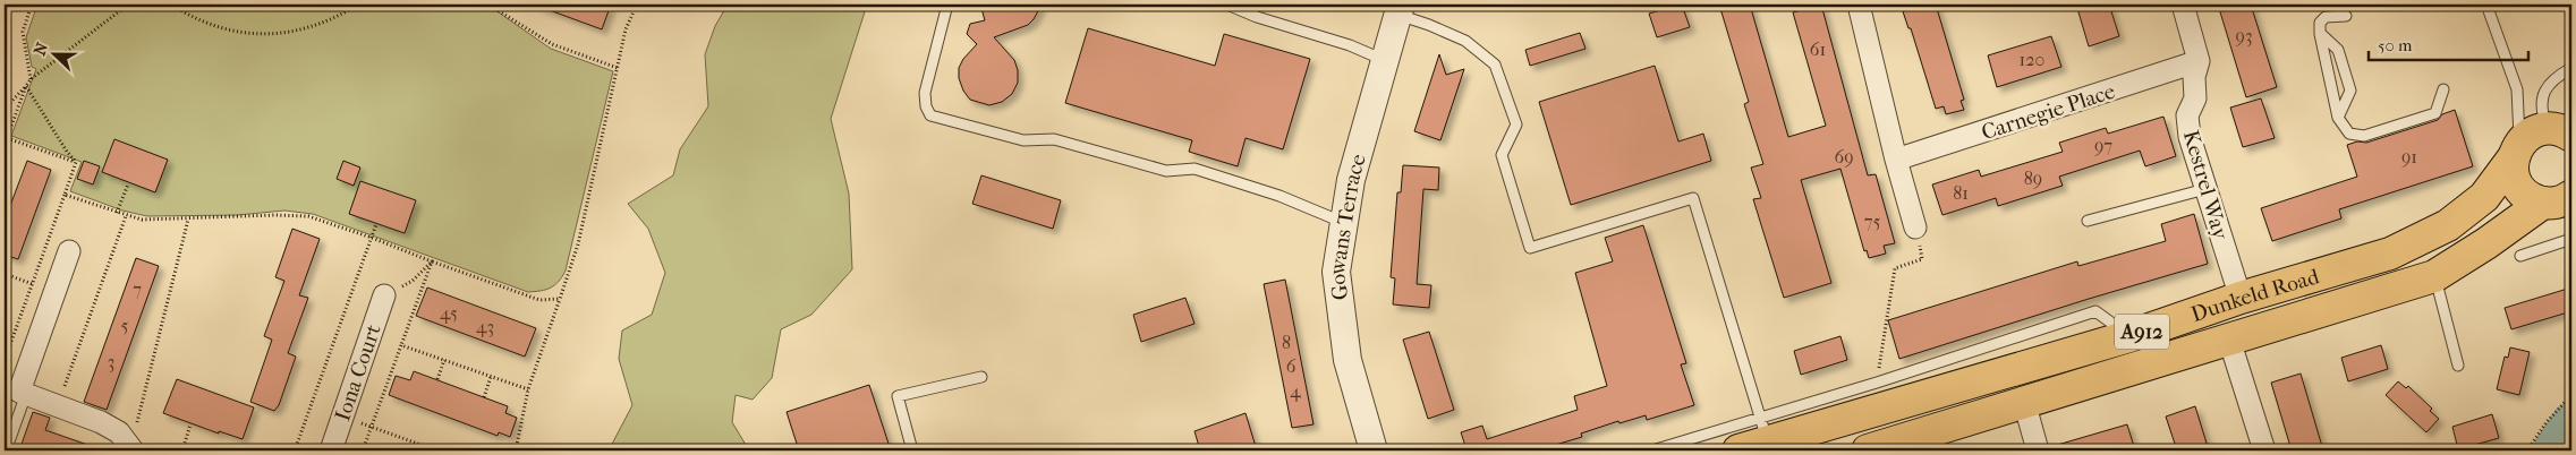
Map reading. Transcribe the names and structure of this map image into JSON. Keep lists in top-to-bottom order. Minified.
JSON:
{"streets":{"main road":["Dunkeld Road","A912"],"street":["Carnegie Place","Kestrel Way","Gowans Terrace","Iona Court"]},"crossings":[["Carnegie Place","Kestrel Way"],["Kestrel Way","Dunkeld Road"],["Dunkeld Road","A912"]],"house_numbers":["93","61","120","97","69","91","89","81","75","7","45","5","43","8","3","6","4"],"scale_bar":"50 m","north":"left"}
